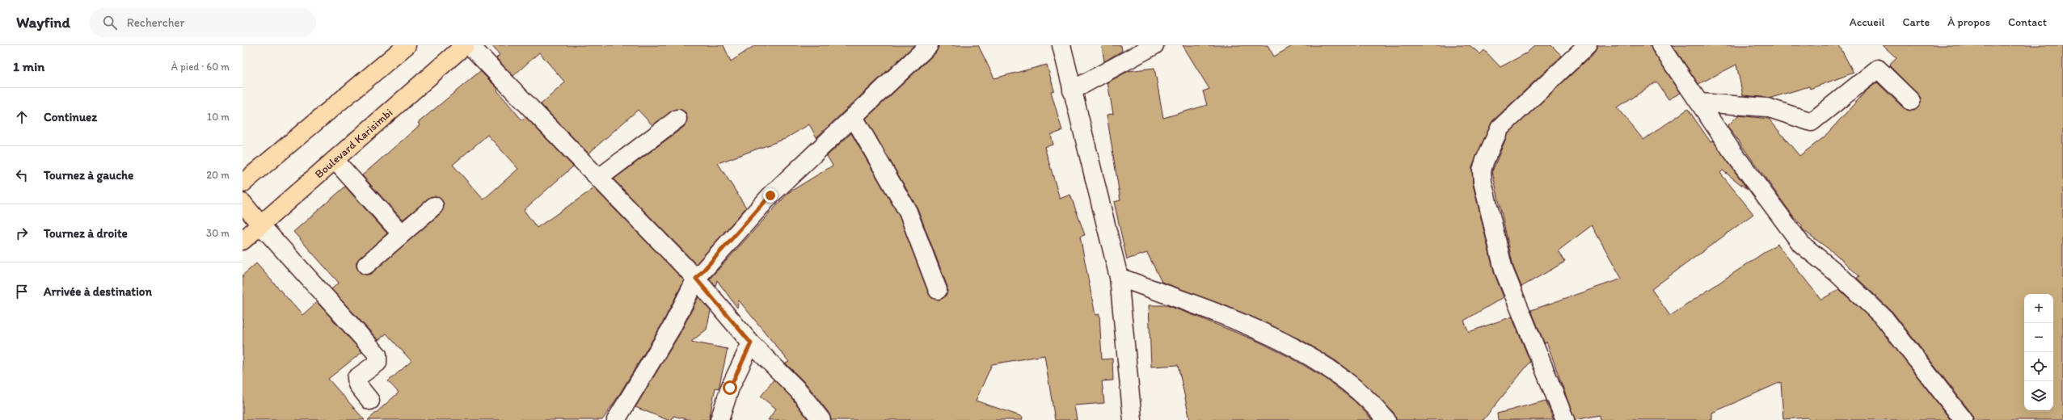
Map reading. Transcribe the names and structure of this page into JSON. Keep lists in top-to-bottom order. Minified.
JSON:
{"streets":{"main road":["Boulevard Karisimbi"]},"page":{"header":"Wayfind","search":"Rechercher","nav":["Accueil","Carte","À propos","Contact"],"heading":["1 min","À pied · 60 m"],"list":[["Continuez","10 m"],["Tournez à gauche","20 m"],["Tournez à droite","30 m"],"Arrivée à destination"],"map_buttons":["+","−"]}}
